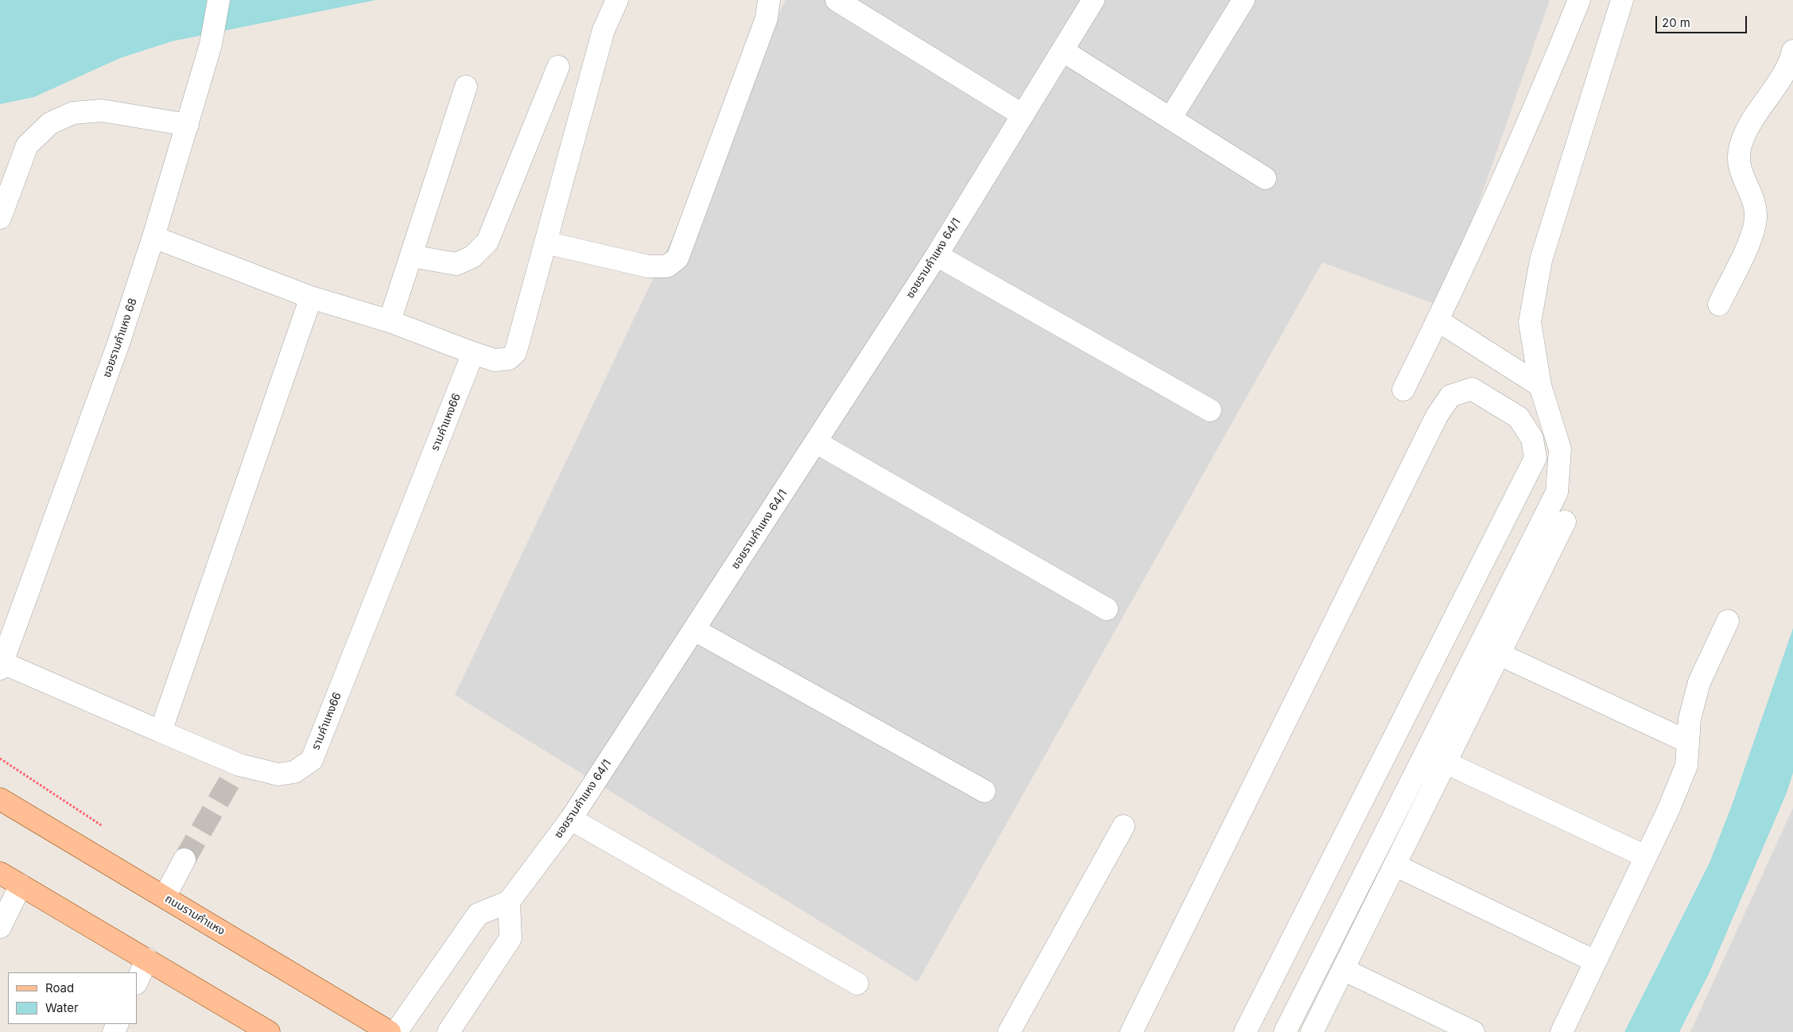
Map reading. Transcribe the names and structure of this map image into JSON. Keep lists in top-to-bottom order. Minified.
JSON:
{"streets":{"main road":["ถนนรามคำแหง"],"street":["ซอยรามคำแหง 64/1","ซอยรามคำแหง 68","รามคำแหง66"]},"crossings":[["ซอยรามคำแหง 68","รามคำแหง66"]],"legend":["Road","Water"],"scale_bar":"20 m"}
